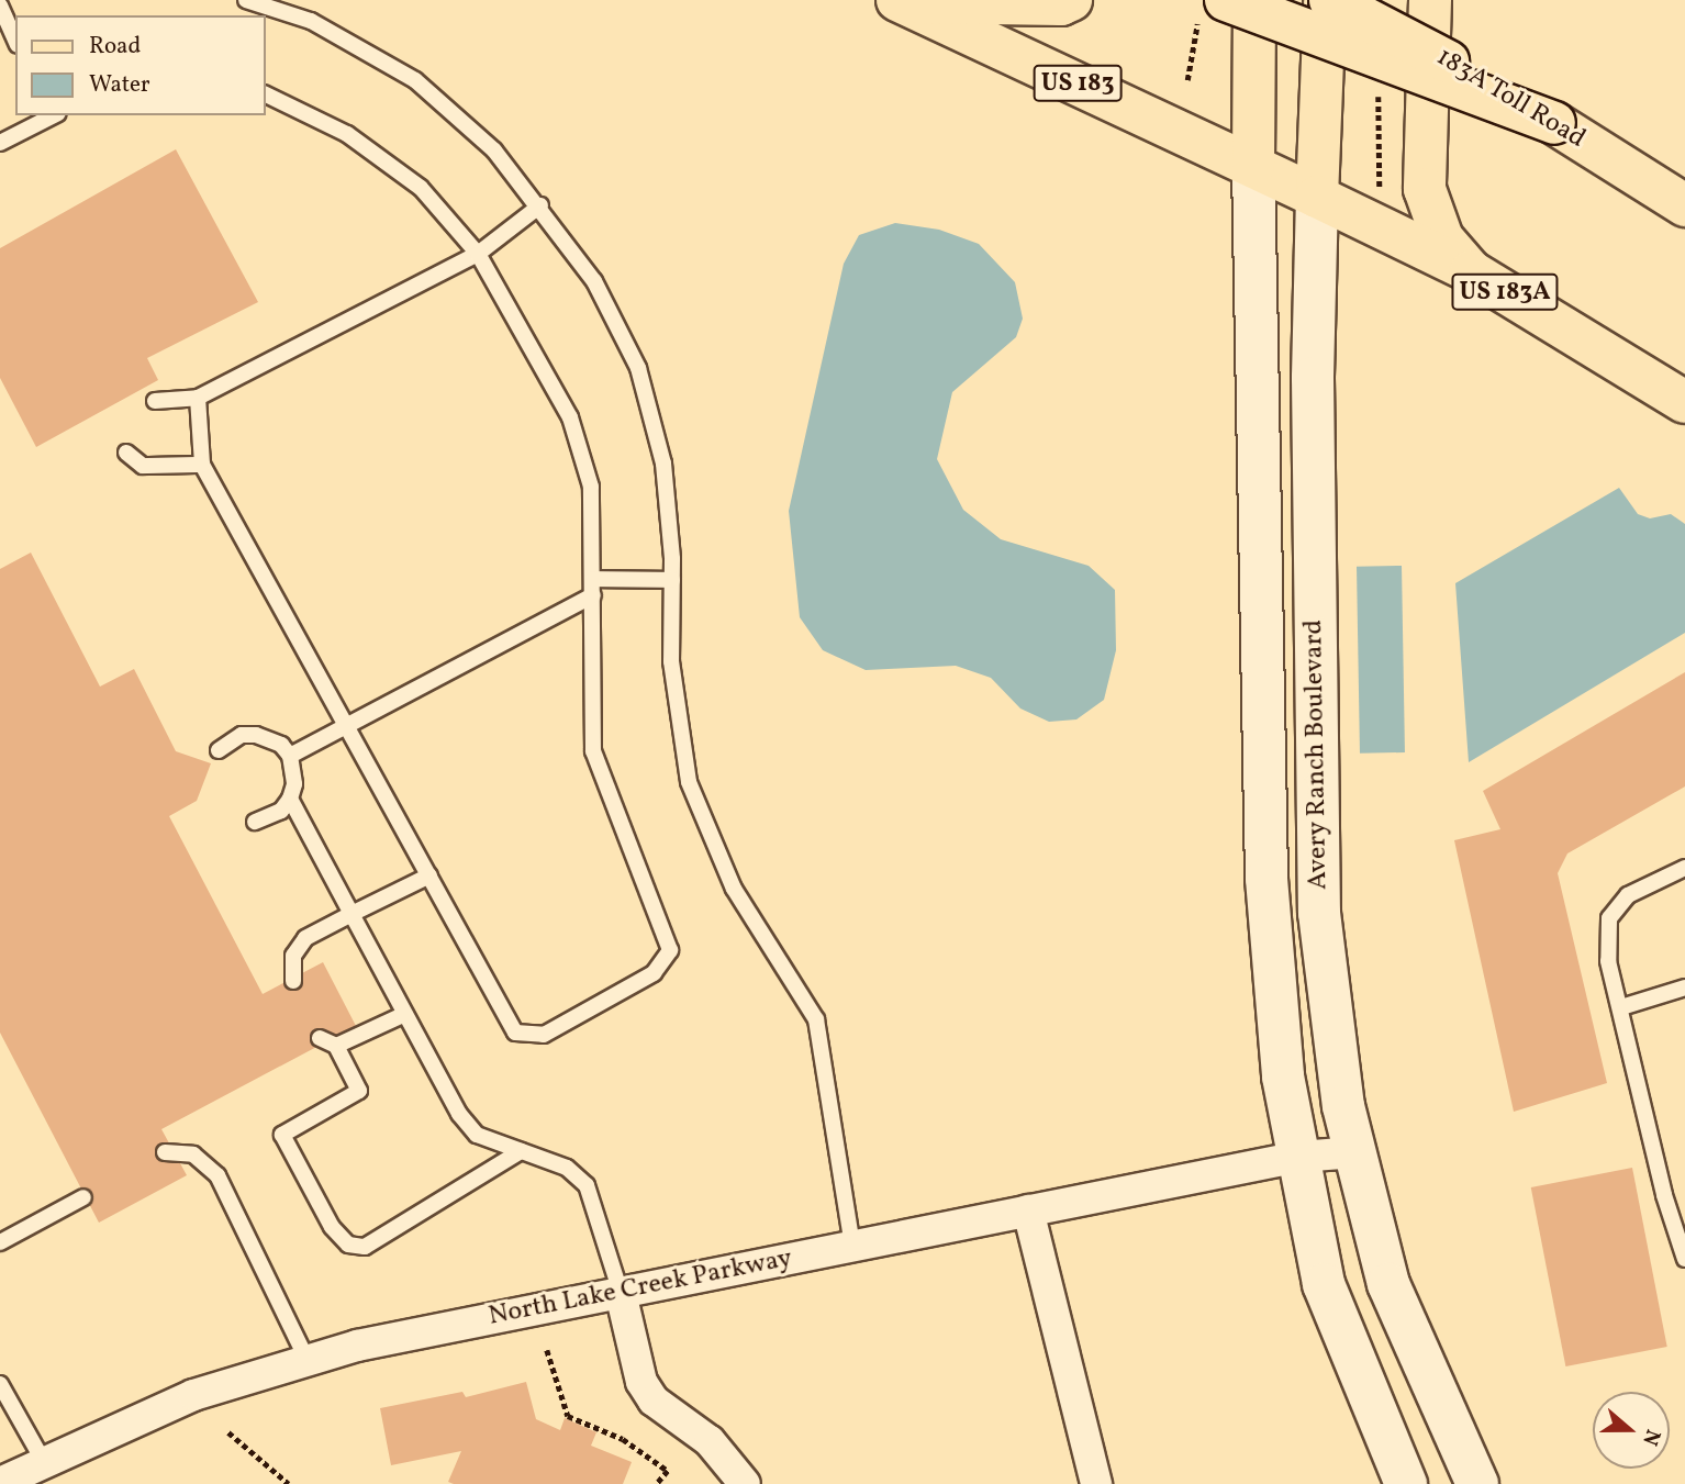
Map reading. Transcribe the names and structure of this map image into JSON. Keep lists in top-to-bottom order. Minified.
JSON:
{"streets":{"main road":["US 183","183A Toll Road","US 183A","Avery Ranch Boulevard"],"street":["North Lake Creek Parkway"]},"crossings":[["US 183","US 183A"],["US 183","Avery Ranch Boulevard"],["183A Toll Road","Avery Ranch Boulevard"],["US 183A","Avery Ranch Boulevard"],["Avery Ranch Boulevard","North Lake Creek Parkway"]],"legend":["Road","Water"],"north":"right"}
